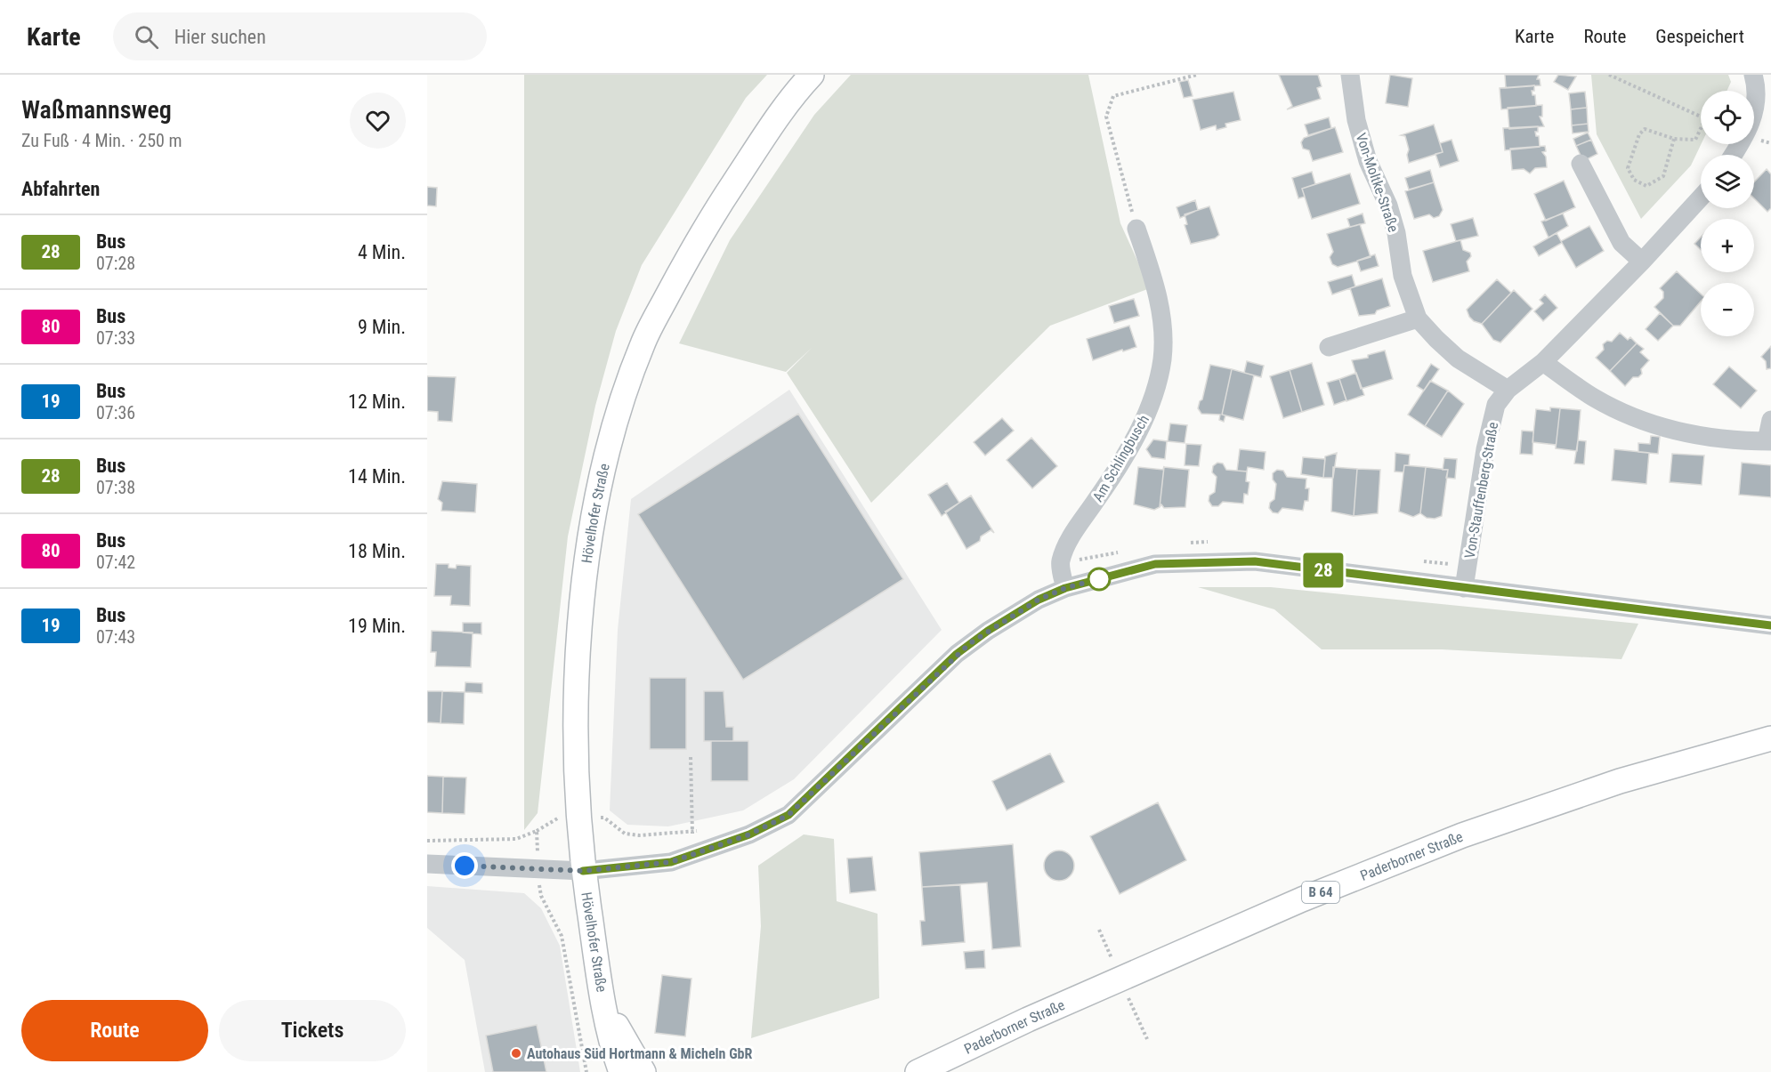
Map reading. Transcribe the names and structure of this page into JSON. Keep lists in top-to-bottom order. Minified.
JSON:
{"streets":{"main road":["Hövelhofer Straße","Paderborner Straße","B 64"],"street":["Von-Moltke-Straße","Am Schlingbusch","Von-Stauffenberg-Straße"]},"crossings":[["Von-Moltke-Straße","Von-Stauffenberg-Straße"]],"places":["Autohaus Süd Hortmann & Micheln GbR"],"lines":["bus line 28"],"page":{"header":"Karte","search":"Hier suchen","nav":["Karte","Route","Gespeichert"],"heading":[["Waßmannsweg","Zu Fuß · 4 Min. · 250 m"],"Abfahrten"],"on_map":"28","map_buttons":["+","−"],"list":[{"mark":"28","name":"Bus","note":"07:28","value":"4 Min."},{"mark":"80","name":"Bus","note":"07:33","value":"9 Min."},{"mark":"19","name":"Bus","note":"07:36","value":"12 Min."},{"mark":"28","name":"Bus","note":"07:38","value":"14 Min."},{"mark":"80","name":"Bus","note":"07:42","value":"18 Min."},{"mark":"19","name":"Bus","note":"07:43","value":"19 Min."}],"buttons":["Route","Tickets"]}}
